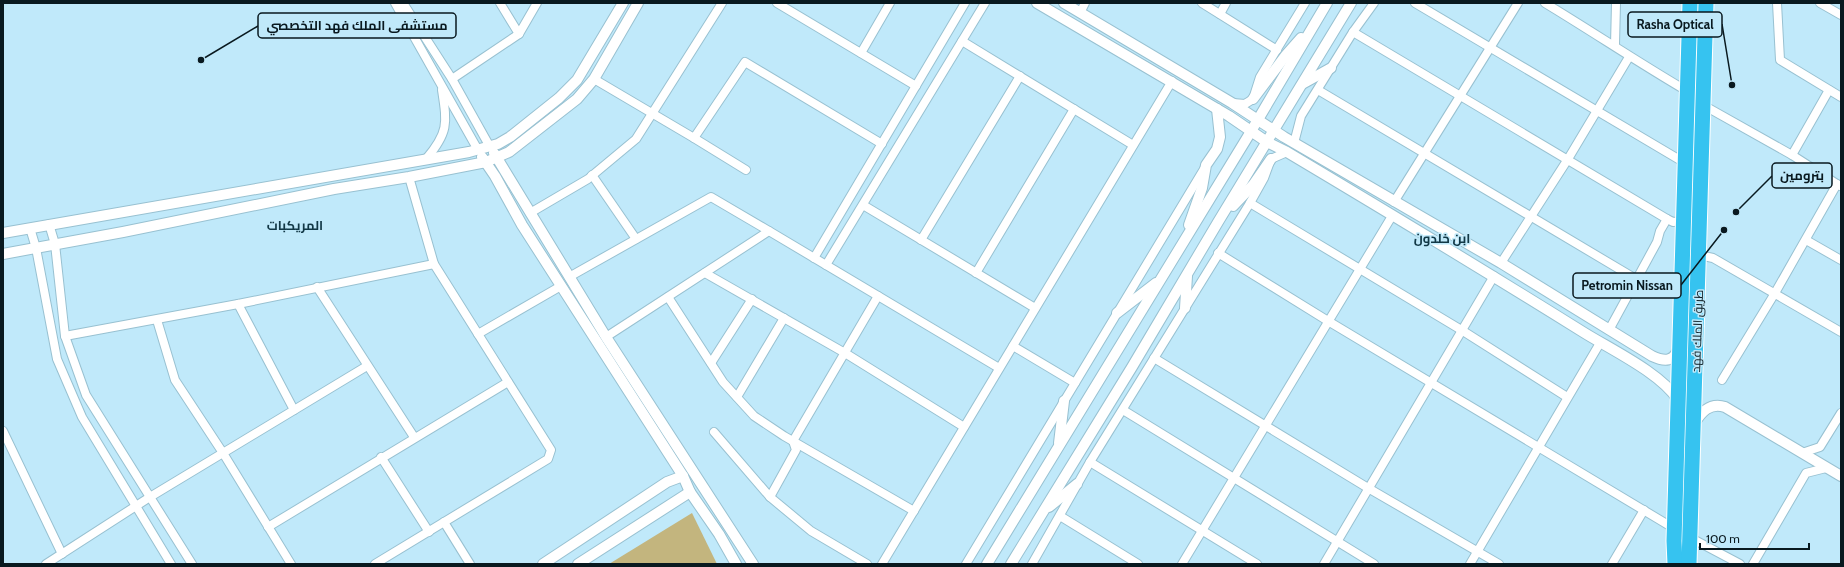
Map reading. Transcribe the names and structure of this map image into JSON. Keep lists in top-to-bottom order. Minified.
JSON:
{"streets":{"highway":["طريق الملك فهد"]},"districts":["المريكبات","ابن خلدون"],"places":["مستشفى الملك فهد التخصصي","Rasha Optical","بترومين","Petromin Nissan"],"scale_bar":"100 m"}
